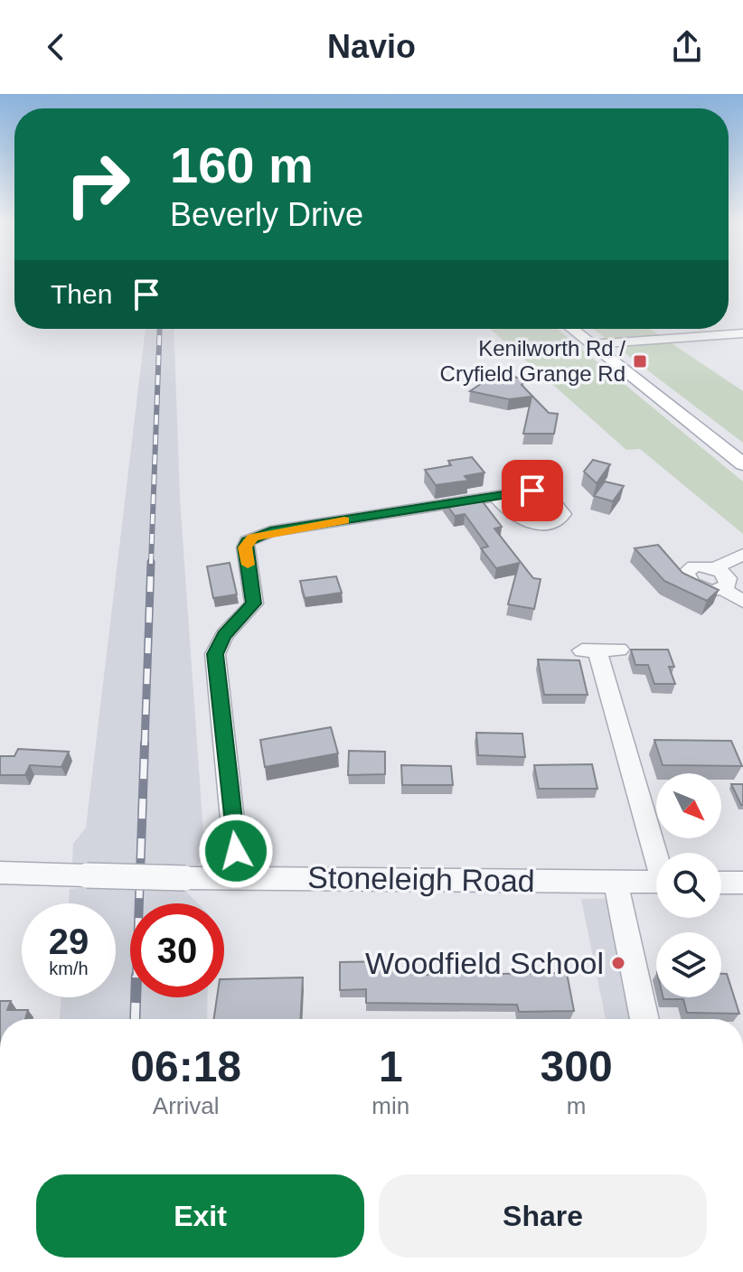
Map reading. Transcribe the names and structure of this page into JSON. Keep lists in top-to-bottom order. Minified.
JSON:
{"streets":{"street":["Stoneleigh Road"]},"places":{"transit":["Kenilworth Rd / Cryfield Grange Rd"],"other":["Woodfield School"]},"north":"bottom right","page":{"header":"Navio","turn":["160 m","Beverly Drive"],"then":"Then","speed":"29 km/h","limit":"30","eta":["06:18","Arrival","1","min","300","m"],"buttons":["Exit","Share"]}}
